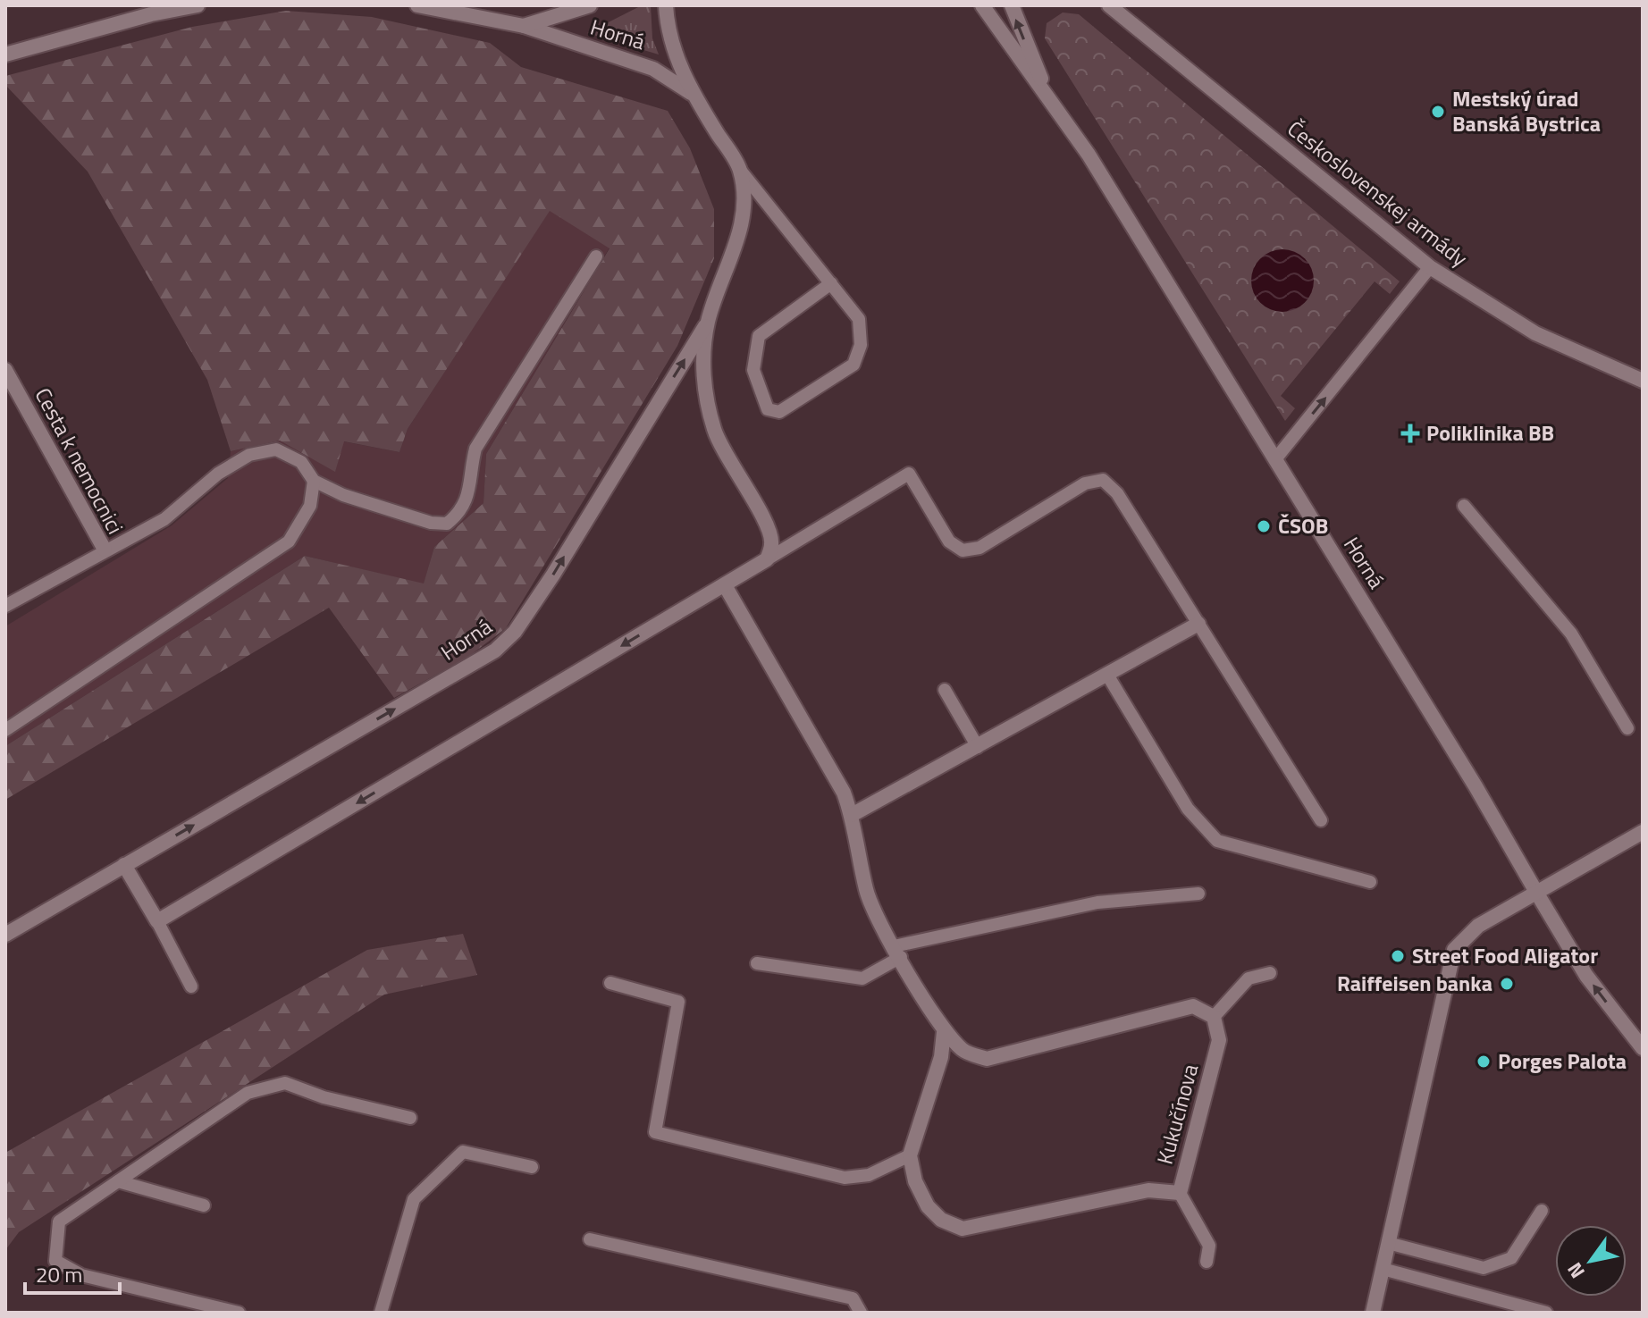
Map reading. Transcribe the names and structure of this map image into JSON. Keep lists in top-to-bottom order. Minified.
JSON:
{"streets":{"street":["Horná","Československej armády","Cesta k nemocnici","Kukučínova"]},"places":{"other":["Mestský úrad Banská Bystrica","ČSOB","Street Food Aligator","Raiffeisen banka","Porges Palota"],"health":["Poliklinika BB"]},"scale_bar":"20 m","north":"bottom left"}
